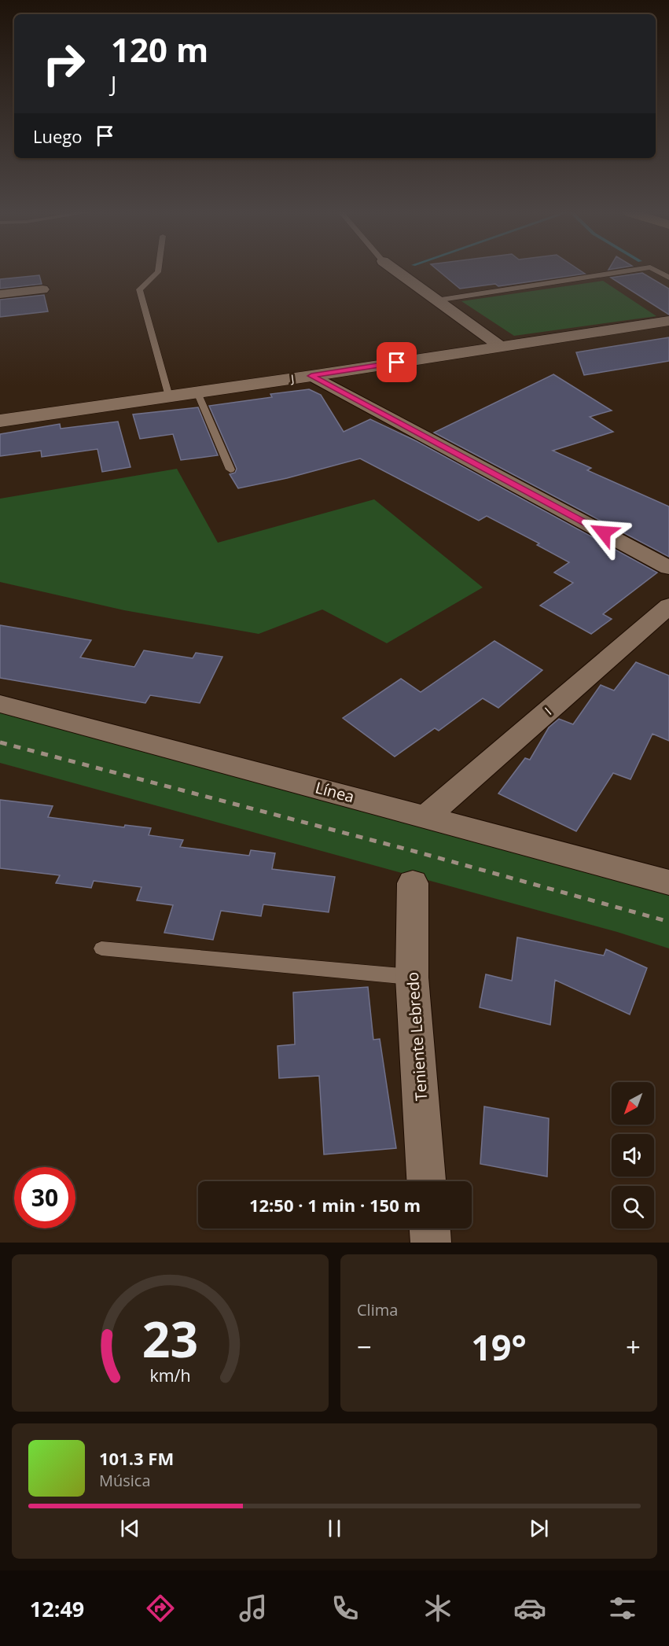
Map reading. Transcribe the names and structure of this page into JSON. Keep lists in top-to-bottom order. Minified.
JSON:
{"streets":{"main road":["J"],"street":["I","Línea","Teniente Lebredo"]},"crossings":[["I","Línea"]],"north":"bottom left","page":{"turn":["120 m","J"],"then":"Luego","limit":"30","trip":"12:50 · 1 min · 150 m","tile":"Clima","heat":["−","19°","+"],"song":["101.3 FM","Música"],"tabs":"12:49","gauge":["23","km/h"]}}
